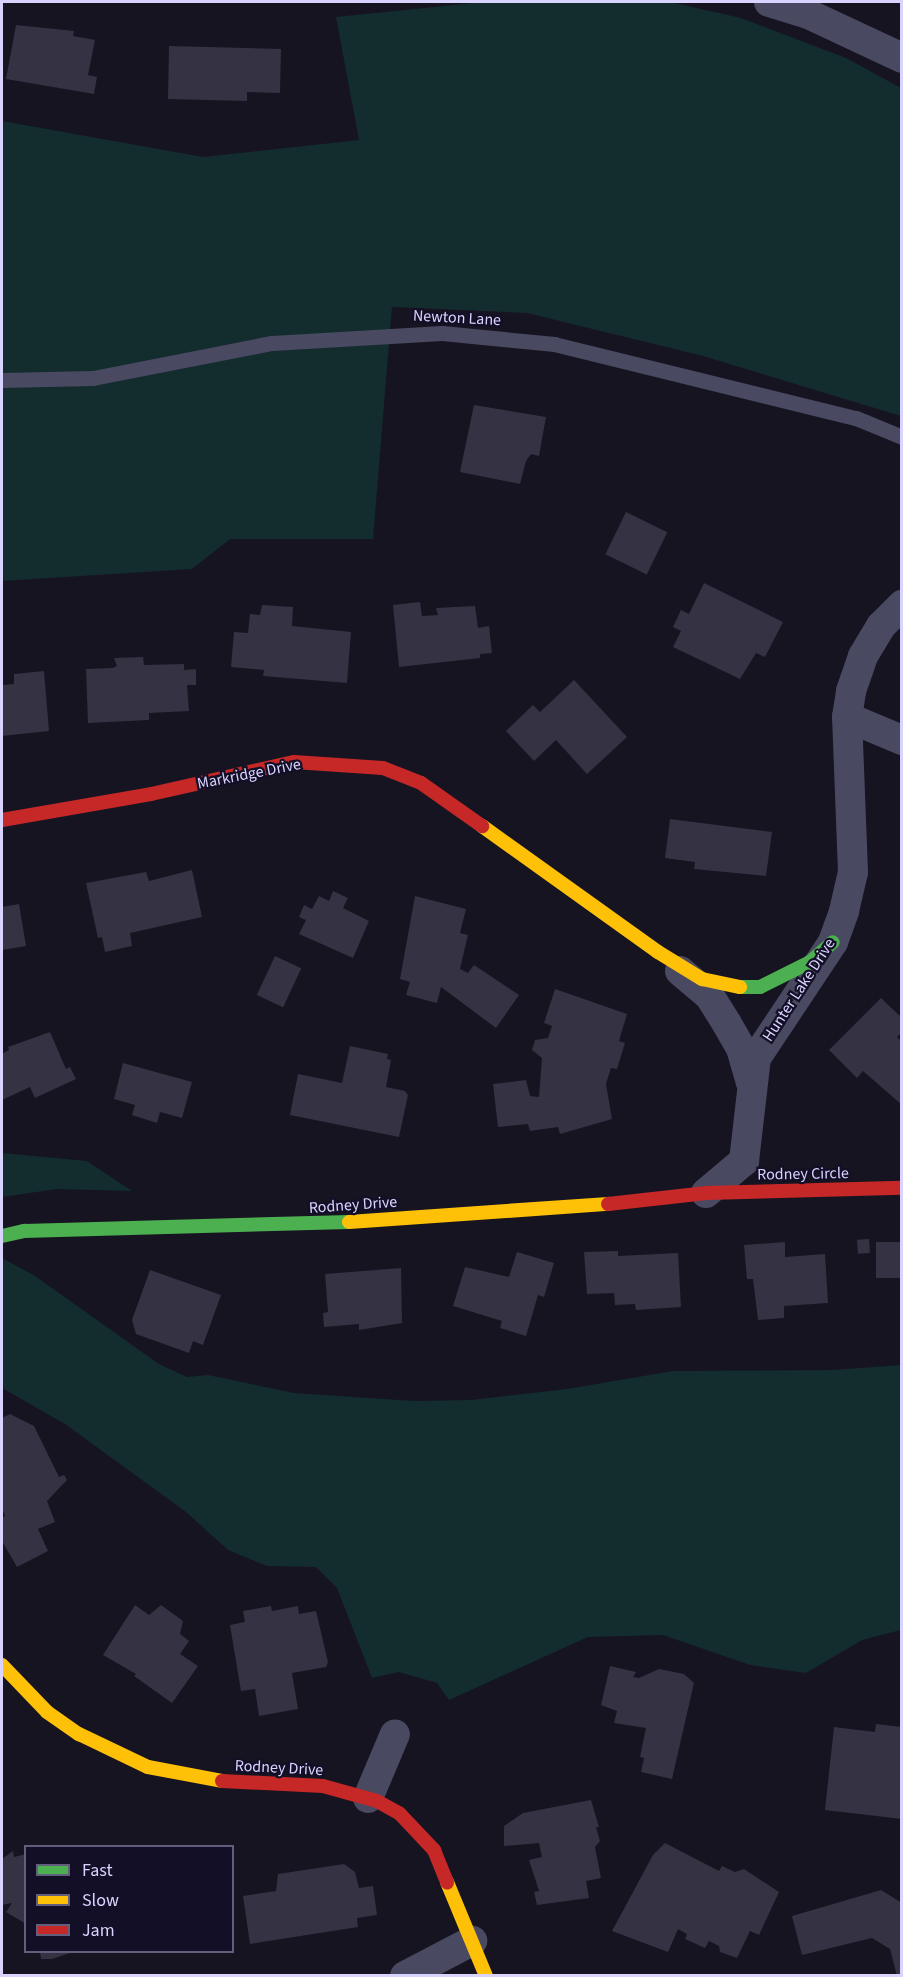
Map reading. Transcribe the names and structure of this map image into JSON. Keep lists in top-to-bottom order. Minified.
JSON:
{"streets":{"street":["Markridge Drive","Hunter Lake Drive","Rodney Circle","Rodney Drive"],"lane":["Newton Lane"]},"crossings":[["Markridge Drive","Hunter Lake Drive"],["Hunter Lake Drive","Rodney Circle"],["Hunter Lake Drive","Rodney Drive"],["Rodney Circle","Rodney Drive"]],"legend":["Fast","Slow","Jam"]}
